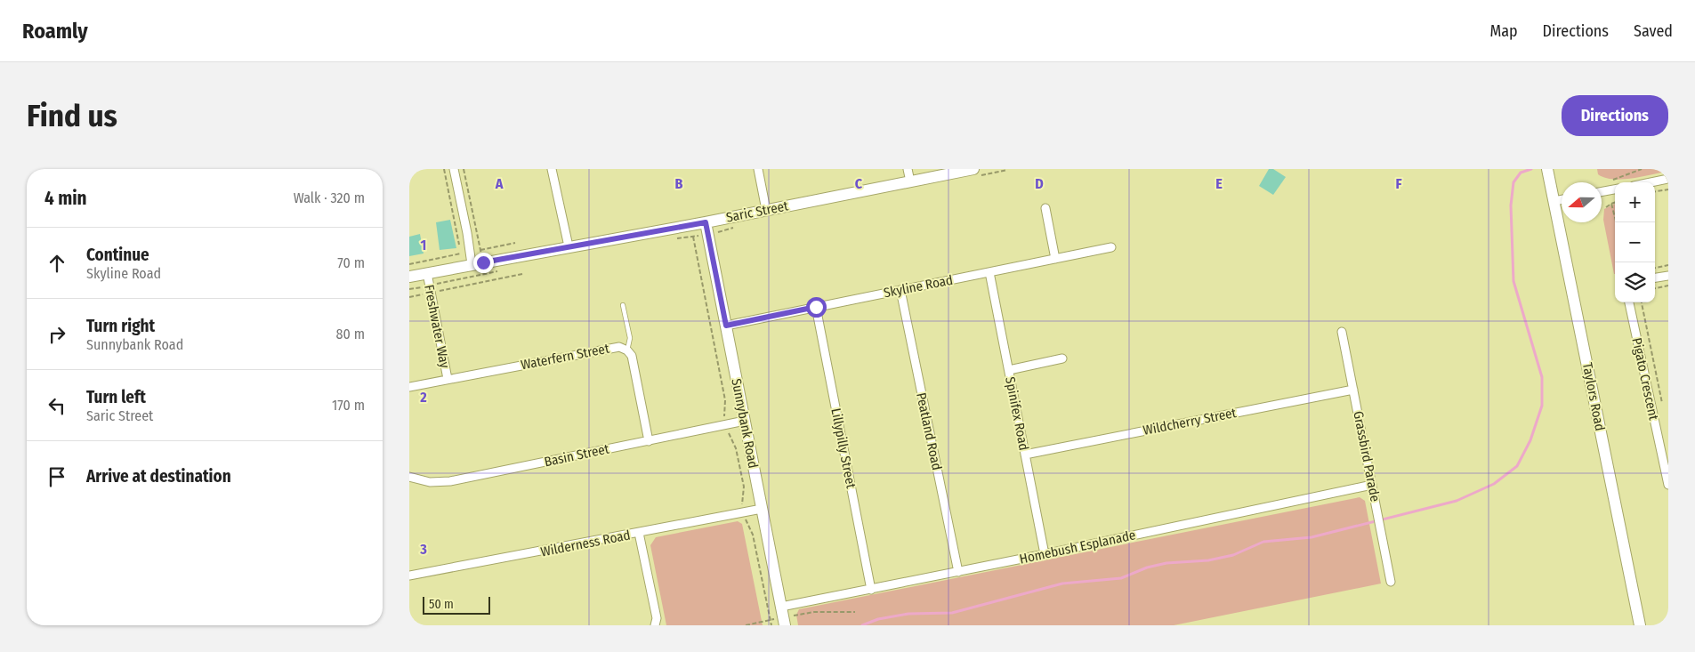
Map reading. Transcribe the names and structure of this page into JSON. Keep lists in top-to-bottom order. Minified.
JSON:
{"streets":{"street":["Saric Street","Skyline Road","Freshwater Way","Waterfern Street","Pigato Crescent","Taylors Road","Spinifex Road","Wildcherry Street","Sunnybank Road","Peatland Road","Lillypilly Street","Basin Street","Grassbird Parade","Wilderness Road","Homebush Esplanade"]},"crossings":[["Saric Street","Freshwater Way"],["Saric Street","Sunnybank Road"],["Skyline Road","Spinifex Road"],["Skyline Road","Sunnybank Road"],["Skyline Road","Peatland Road"],["Skyline Road","Lillypilly Street"],["Freshwater Way","Waterfern Street"],["Waterfern Street","Basin Street"],["Spinifex Road","Wildcherry Street"],["Spinifex Road","Homebush Esplanade"],["Wildcherry Street","Grassbird Parade"],["Sunnybank Road","Basin Street"],["Sunnybank Road","Wilderness Road"],["Sunnybank Road","Homebush Esplanade"],["Peatland Road","Homebush Esplanade"],["Lillypilly Street","Homebush Esplanade"],["Grassbird Parade","Homebush Esplanade"]],"scale_bar":"50 m","north":"left","page":{"header":"Roamly","nav":["Map","Directions","Saved"],"buttons":"Directions","title":"Find us","heading":["4 min","Walk · 320 m"],"map_buttons":["+","−"],"list":[["Continue","Skyline Road","70 m"],["Turn right","Sunnybank Road","80 m"],["Turn left","Saric Street","170 m"],"Arrive at destination"],"scale":"50 m"},"grid":{"columns":["A","B","C","D","E","F"],"rows":["1","2","3"]}}
